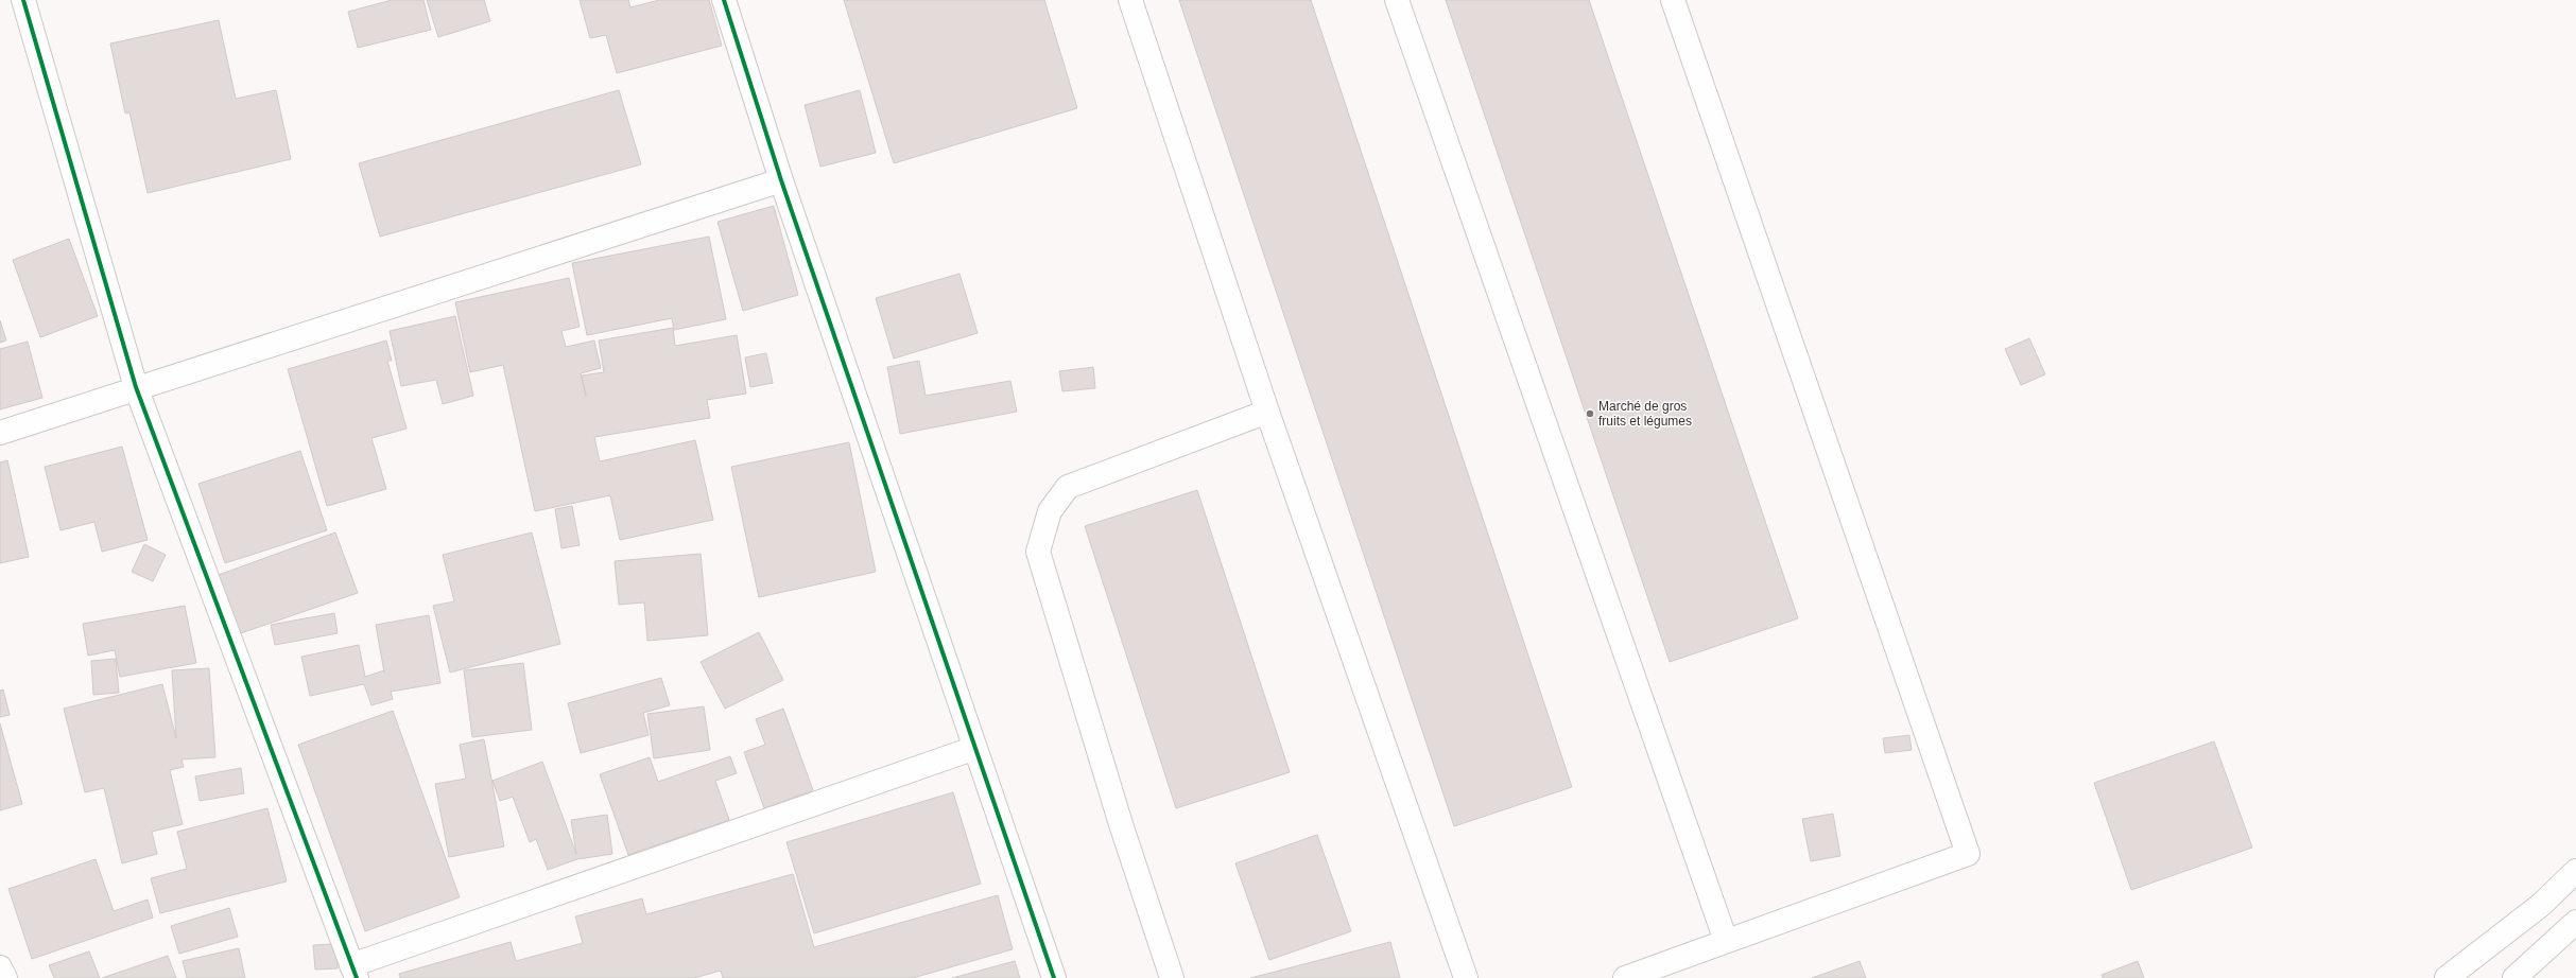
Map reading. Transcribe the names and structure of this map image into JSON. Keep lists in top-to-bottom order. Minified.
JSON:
{"places":["Marché de gros fruits et légumes"]}
